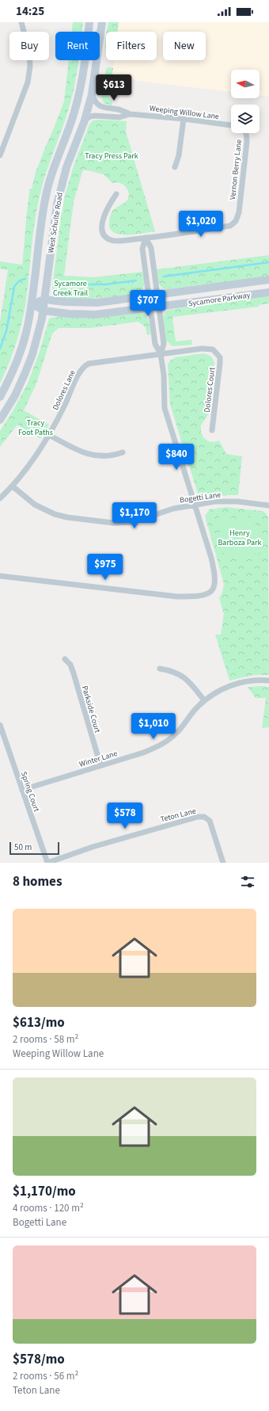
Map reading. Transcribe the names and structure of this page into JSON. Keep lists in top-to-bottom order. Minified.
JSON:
{"streets":{"main road":["West Schulte Road","Sycamore Parkway"],"street":["Weeping Willow Lane","Vernon Berry Lane","Dolores Lane","Dolores Court","Bogetti Lane","Parkside Court","Winter Lane","Spring Court","Teton Lane"]},"crossings":[["Weeping Willow Lane","West Schulte Road"],["West Schulte Road","Sycamore Parkway"],["Dolores Lane","Dolores Court"],["Dolores Lane","Bogetti Lane"],["Parkside Court","Winter Lane"],["Winter Lane","Spring Court"],["Spring Court","Teton Lane"]],"parks":["Tracy Press Park","Sycamore Creek Trail","Tracy Foot Paths","Henry Barboza Park"],"scale_bar":"50 m","north":"left","page":{"status":"14:25","chip":["Buy","Rent","Filters","New"],"price":["$613","$1,020","$707","$840","$1,170","$975","$1,010","$578"],"scale":"50 m","heading":"8 homes","list":[{"name":"$613/mo","note":"2 rooms · 58 m² · Weeping Willow Lane"},{"name":"$1,170/mo","note":"4 rooms · 120 m² · Bogetti Lane"},{"name":"$578/mo","note":"2 rooms · 56 m² · Teton Lane"}]}}
